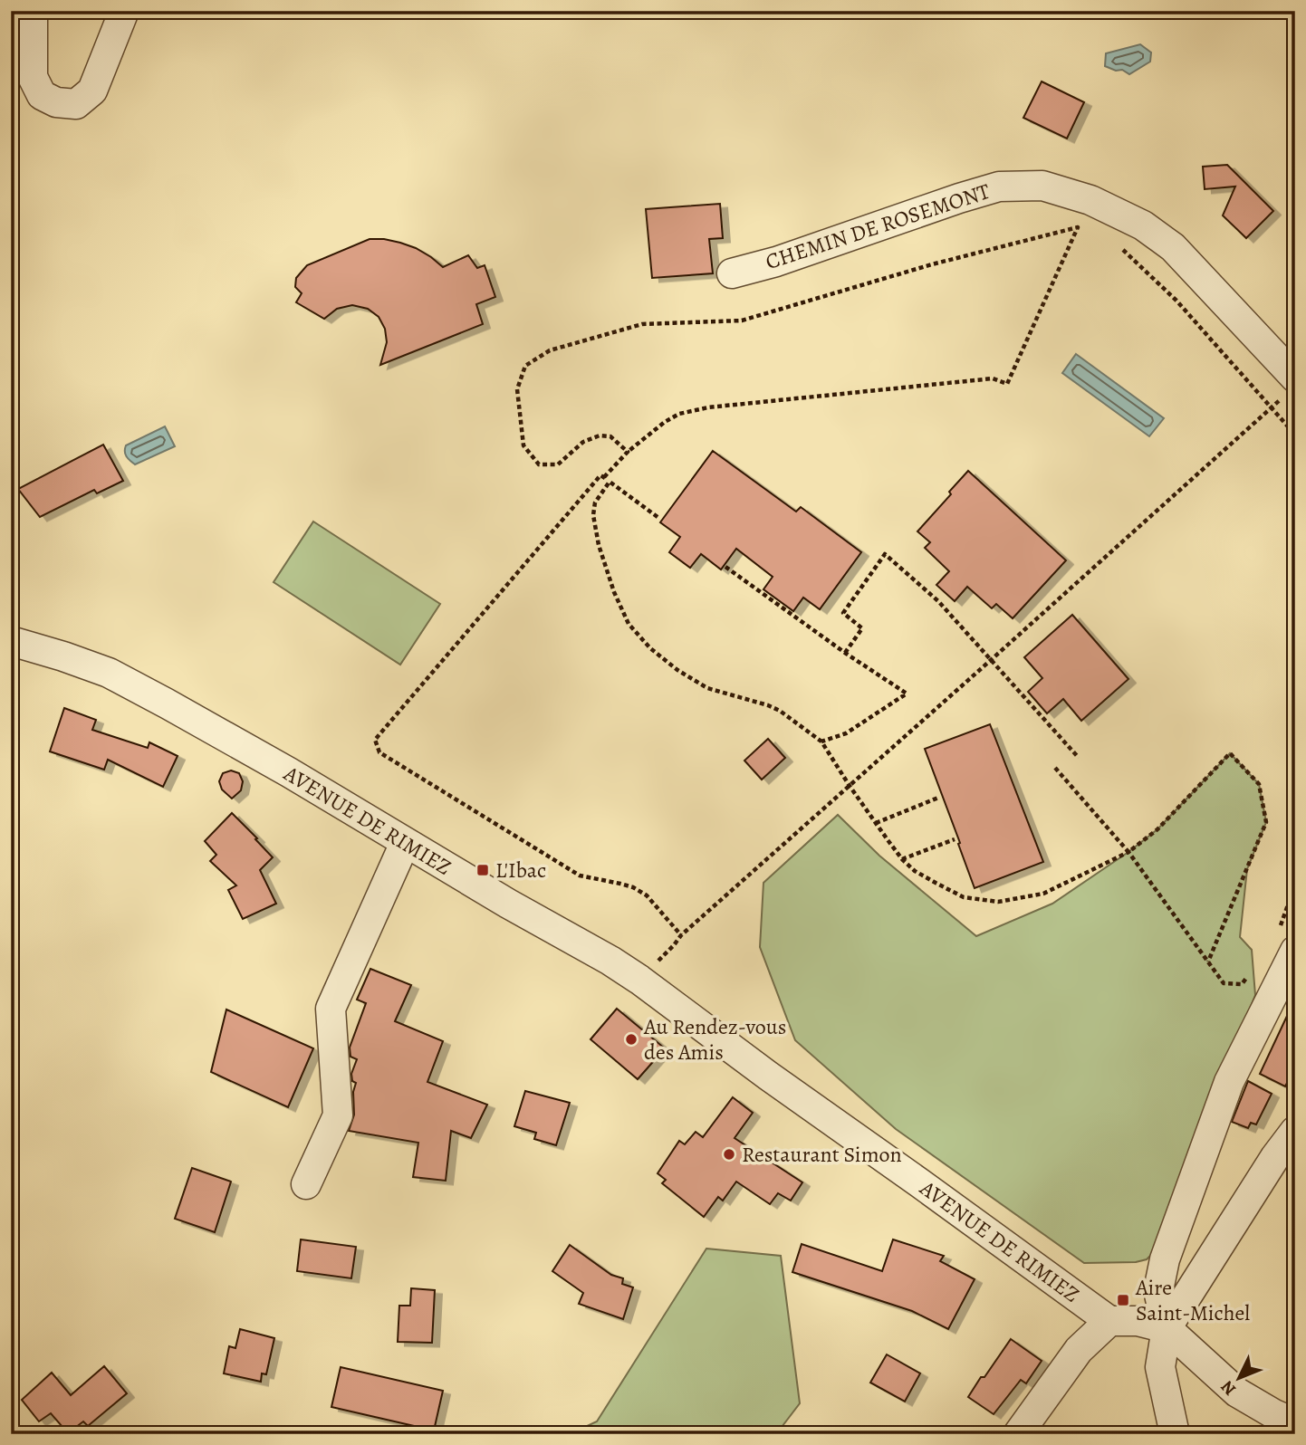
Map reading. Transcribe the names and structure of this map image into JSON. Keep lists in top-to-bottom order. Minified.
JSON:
{"streets":{"street":["CHEMIN DE ROSEMONT","AVENUE DE RIMIEZ"]},"places":{"transit":["L'Ibac","Aire Saint-Michel"],"other":["Au Rendez-vous des Amis","Restaurant Simon"]},"north":"bottom left"}
